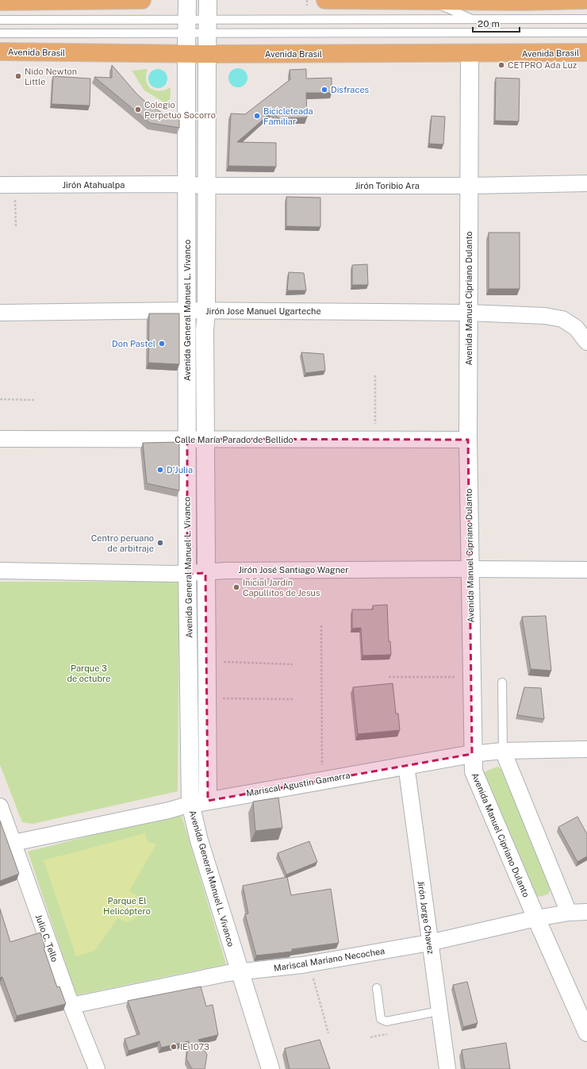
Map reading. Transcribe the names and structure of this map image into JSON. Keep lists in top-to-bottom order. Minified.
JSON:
{"streets":{"main road":["Avenida Brasil"],"street":["Jirón Atahualpa","Jirón Toribio Ara","Avenida Manuel Cipriano Dulanto","Avenida General Manuel L. Vivanco","Jirón Jose Manuel Ugarteche","Calle María Parado de Bellido","Jirón José Santiago Wagner","Mariscal Agustin Gamarra","Jirón Jorge Chavez","Julio C. Tello","Mariscal Mariano Necochea"]},"crossings":[["Avenida Brasil","Avenida Manuel Cipriano Dulanto"],["Avenida Brasil","Avenida General Manuel L. Vivanco"],["Jirón Atahualpa","Jirón Toribio Ara"],["Jirón Atahualpa","Avenida General Manuel L. Vivanco"],["Jirón Toribio Ara","Avenida Manuel Cipriano Dulanto"],["Jirón Toribio Ara","Avenida General Manuel L. Vivanco"],["Avenida Manuel Cipriano Dulanto","Jirón Jose Manuel Ugarteche"],["Avenida Manuel Cipriano Dulanto","Calle María Parado de Bellido"],["Avenida Manuel Cipriano Dulanto","Jirón José Santiago Wagner"],["Avenida Manuel Cipriano Dulanto","Mariscal Agustin Gamarra"],["Avenida Manuel Cipriano Dulanto","Mariscal Mariano Necochea"],["Avenida General Manuel L. Vivanco","Jirón Jose Manuel Ugarteche"],["Avenida General Manuel L. Vivanco","Calle María Parado de Bellido"],["Avenida General Manuel L. Vivanco","Jirón José Santiago Wagner"],["Avenida General Manuel L. Vivanco","Mariscal Agustin Gamarra"],["Avenida General Manuel L. Vivanco","Mariscal Mariano Necochea"],["Mariscal Agustin Gamarra","Jirón Jorge Chavez"],["Mariscal Agustin Gamarra","Julio C. Tello"],["Jirón Jorge Chavez","Mariscal Mariano Necochea"],["Julio C. Tello","Mariscal Mariano Necochea"]],"parks":["Parque 3 de octubre","Parque El Helicóptero"],"places":["CETPRO Ada Luz","Nido Newton Little","Disfraces","Colegio Perpetuo Socorro","Bicicleteada Familiar","Don Pastel","D'Julia","Centro peruano de arbitraje","Inicial Jardín Capullitos de Jesus","IE 1073"],"scale_bar":"20 m"}
